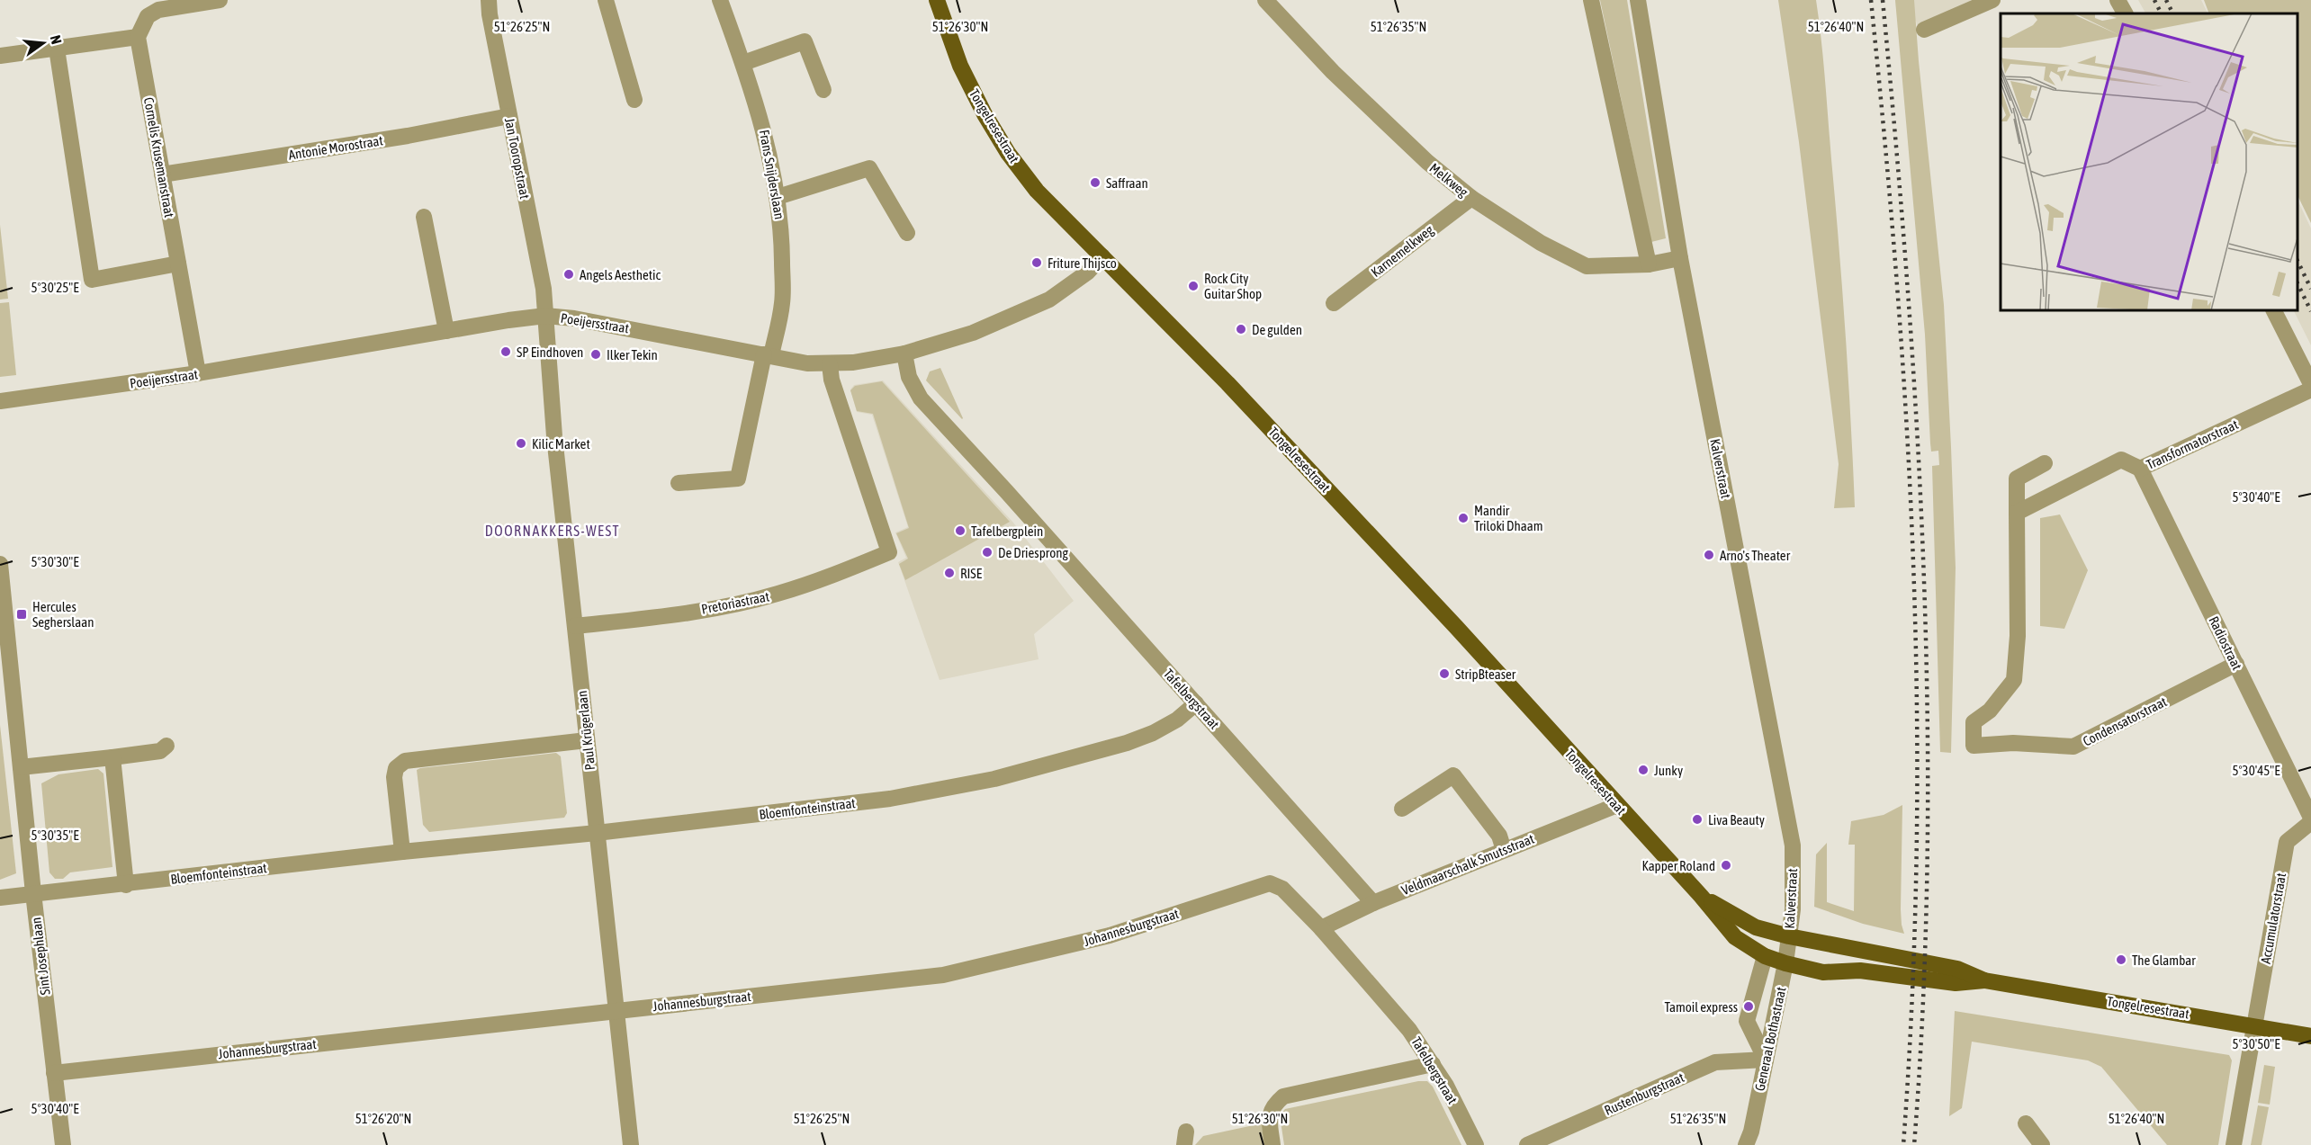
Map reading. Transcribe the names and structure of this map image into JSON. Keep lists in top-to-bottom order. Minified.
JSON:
{"streets":{"main road":["Tongelresestraat"],"street":["Antonie Morostraat","Cornelis Krusemanstraat","Jan Tooropstraat","Frans Snijderslaan","Melkweg","Karnemelkweg","Poeijersstraat","Transformatorstraat","Kalverstraat","Pretoriastraat","Radiostraat","Tafelbergstraat","Condensatorstraat","Paul Krügerlaan","Bloemfonteinstraat","Veldmaarschalk Smutsstraat","Accumulatorstraat","Johannesburgstraat","Sint Josephlaan","Generaal Bothastraat","Rustenburgstraat"]},"crossings":[["Tongelresestraat","Poeijersstraat"],["Tongelresestraat","Kalverstraat"],["Tongelresestraat","Veldmaarschalk Smutsstraat"],["Tongelresestraat","Accumulatorstraat"],["Tongelresestraat","Generaal Bothastraat"],["Antonie Morostraat","Cornelis Krusemanstraat"],["Antonie Morostraat","Jan Tooropstraat"],["Cornelis Krusemanstraat","Poeijersstraat"],["Jan Tooropstraat","Poeijersstraat"],["Jan Tooropstraat","Paul Krügerlaan"],["Frans Snijderslaan","Poeijersstraat"],["Melkweg","Karnemelkweg"],["Melkweg","Kalverstraat"],["Poeijersstraat","Pretoriastraat"],["Poeijersstraat","Tafelbergstraat"],["Poeijersstraat","Paul Krügerlaan"],["Transformatorstraat","Radiostraat"],["Transformatorstraat","Condensatorstraat"],["Kalverstraat","Generaal Bothastraat"],["Pretoriastraat","Paul Krügerlaan"],["Radiostraat","Condensatorstraat"],["Tafelbergstraat","Bloemfonteinstraat"],["Tafelbergstraat","Veldmaarschalk Smutsstraat"],["Tafelbergstraat","Johannesburgstraat"],["Paul Krügerlaan","Bloemfonteinstraat"],["Paul Krügerlaan","Johannesburgstraat"],["Bloemfonteinstraat","Sint Josephlaan"],["Veldmaarschalk Smutsstraat","Johannesburgstraat"],["Johannesburgstraat","Sint Josephlaan"],["Generaal Bothastraat","Rustenburgstraat"]],"districts":["DOORNAKKERS-WEST"],"places":{"other":["Saffraan","Friture Thijsco","Angels Aesthetic","Rock City Guitar Shop","De gulden","SP Eindhoven","Ilker Tekin","Kilic Market","Mandir Triloki Dhaam","Tafelbergplein","De Driesprong","Arno's Theater","RISE","StripBteaser","Junky","Liva Beauty","Kapper Roland","The Glambar","Tamoil express"],"transit":["Hercules Segherslaan"]},"north":"right","coordinates":["51°26'25\"N","51°26'30\"N","51°26'35\"N","51°26'40\"N","5°30'25\"E","5°30'40\"E","5°30'30\"E","5°30'45\"E","5°30'35\"E","5°30'50\"E","51°26'20\"N"]}
